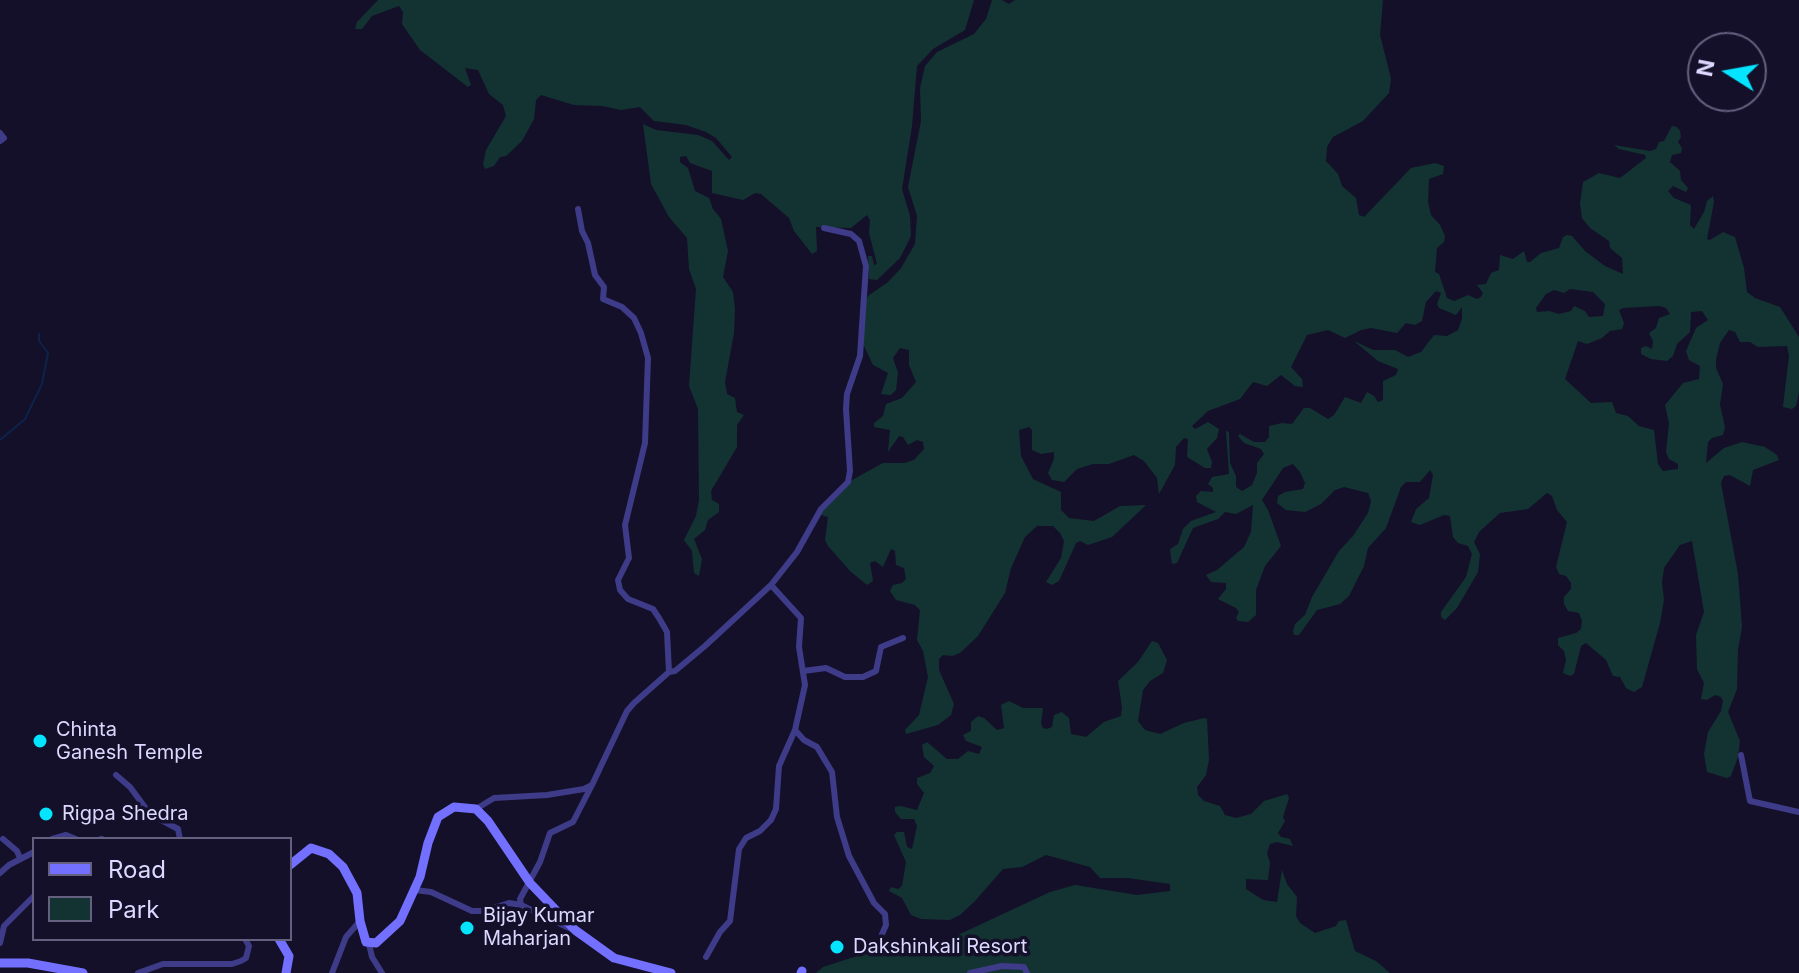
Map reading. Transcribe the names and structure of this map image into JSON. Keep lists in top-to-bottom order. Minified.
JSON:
{"places":["Chinta Ganesh Temple","Rigpa Shedra","Bijay Kumar Maharjan","Dakshinkali Resort"],"legend":["Road","Park"],"north":"left"}
